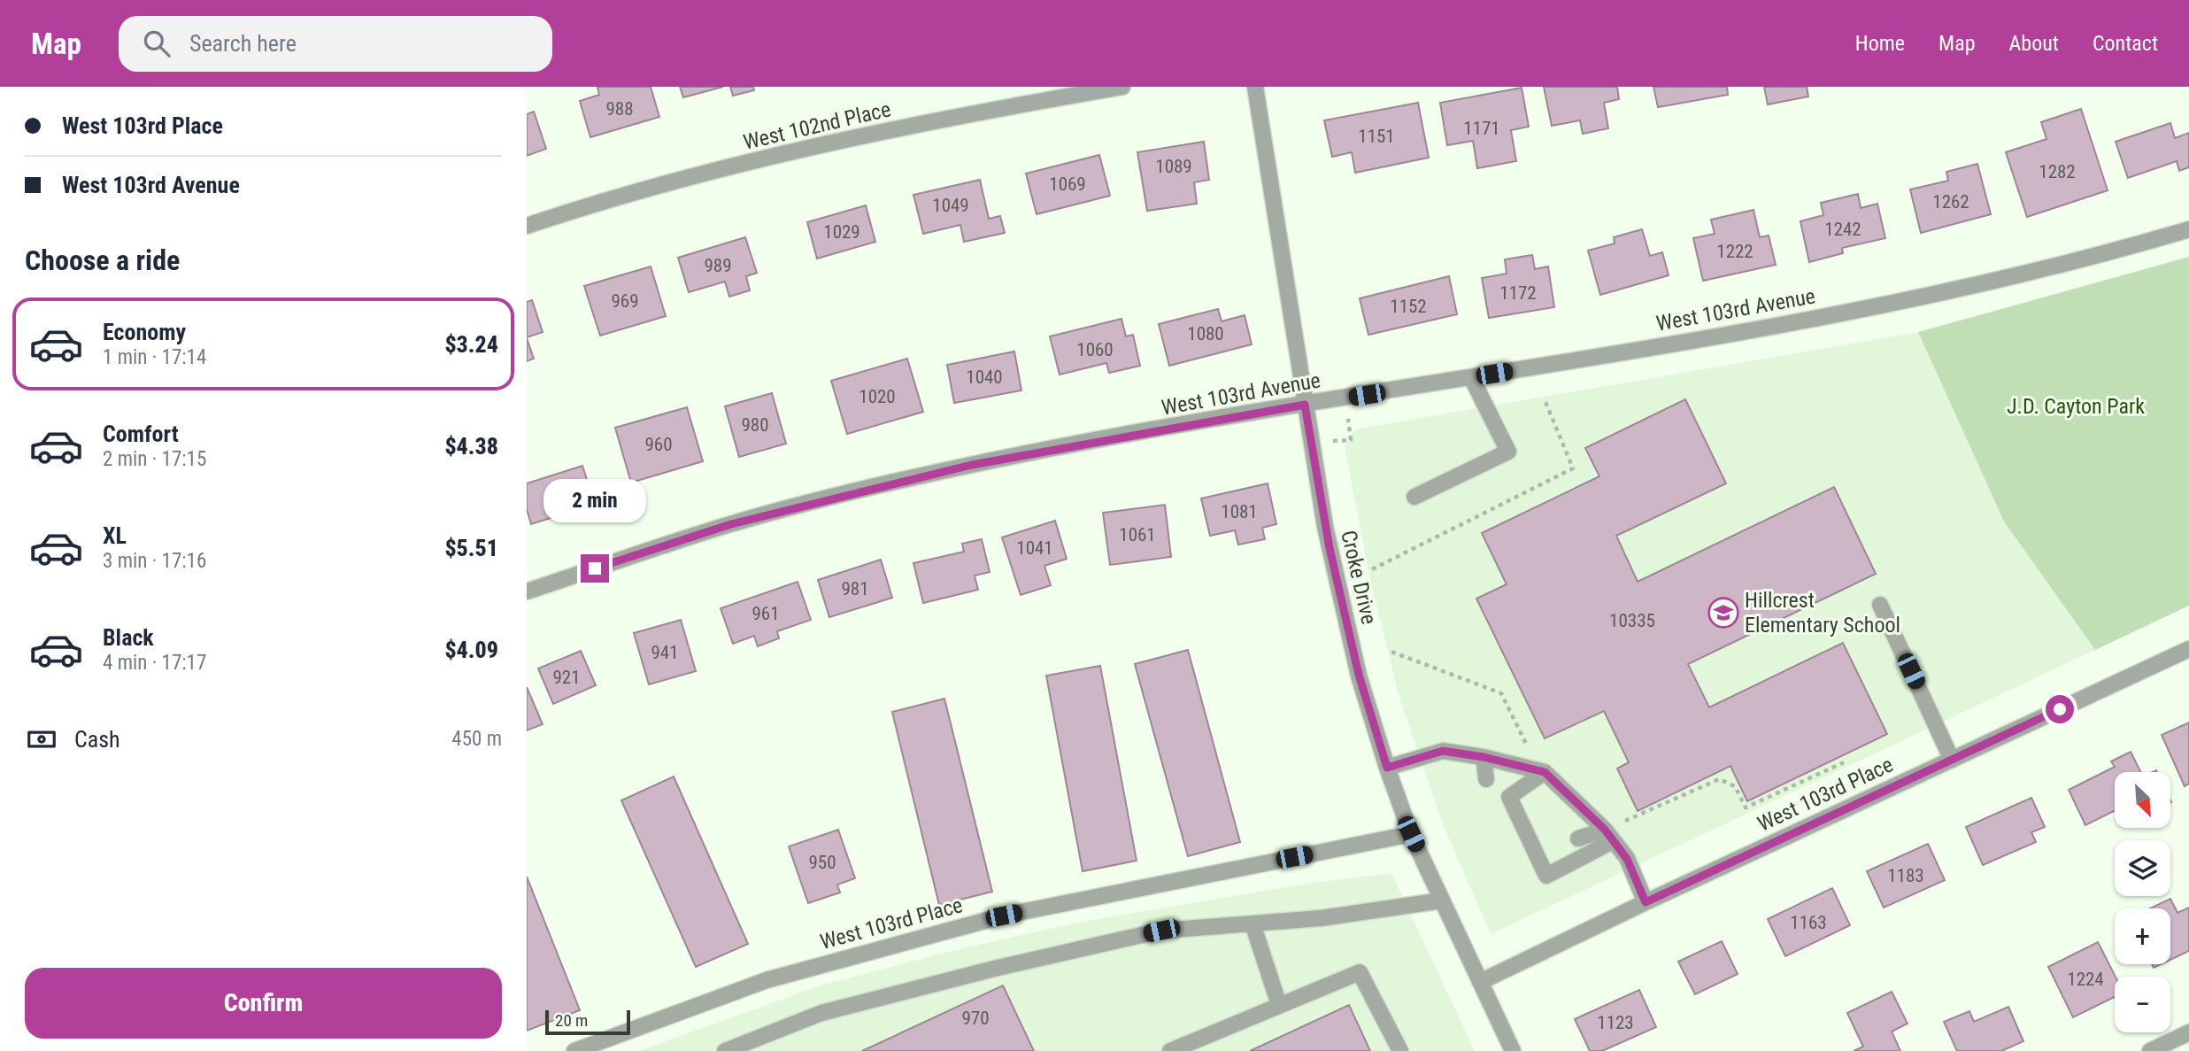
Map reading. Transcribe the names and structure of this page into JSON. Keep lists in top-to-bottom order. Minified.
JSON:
{"streets":{"street":["West 102nd Place","West 103rd Avenue","Croke Drive","West 103rd Place"]},"crossings":[["West 103rd Avenue","Croke Drive"],["Croke Drive","West 103rd Place"]],"parks":["J.D. Cayton Park"],"places":{"school or university":["Hillcrest Elementary School"]},"house_numbers":["988","1171","1151","1089","1282","1069","1262","1049","1242","1029","1222","989","1172","969","1152","1080","1060","1040","1020","980","960","1081","1061","1041","981","961","10335","941","921","950","1183","1163","1224","970","1123"],"scale_bar":"20 m","north":"bottom right","page":{"header":"Map","search":"Search here","nav":["Home","Map","About","Contact"],"banner":["West 103rd Place","West 103rd Avenue"],"heading":"Choose a ride","list":[{"name":"Economy","note":"1 min · 17:14","value":"$3.24"},{"name":"Comfort","note":"2 min · 17:15","value":"$4.38"},{"name":"XL","note":"3 min · 17:16","value":"$5.51"},{"name":"Black","note":"4 min · 17:17","value":"$4.09"}],"bubble":"2 min","pay":["Cash","450 m"],"map_buttons":["+","−"],"buttons":"Confirm","scale":"20 m"}}
